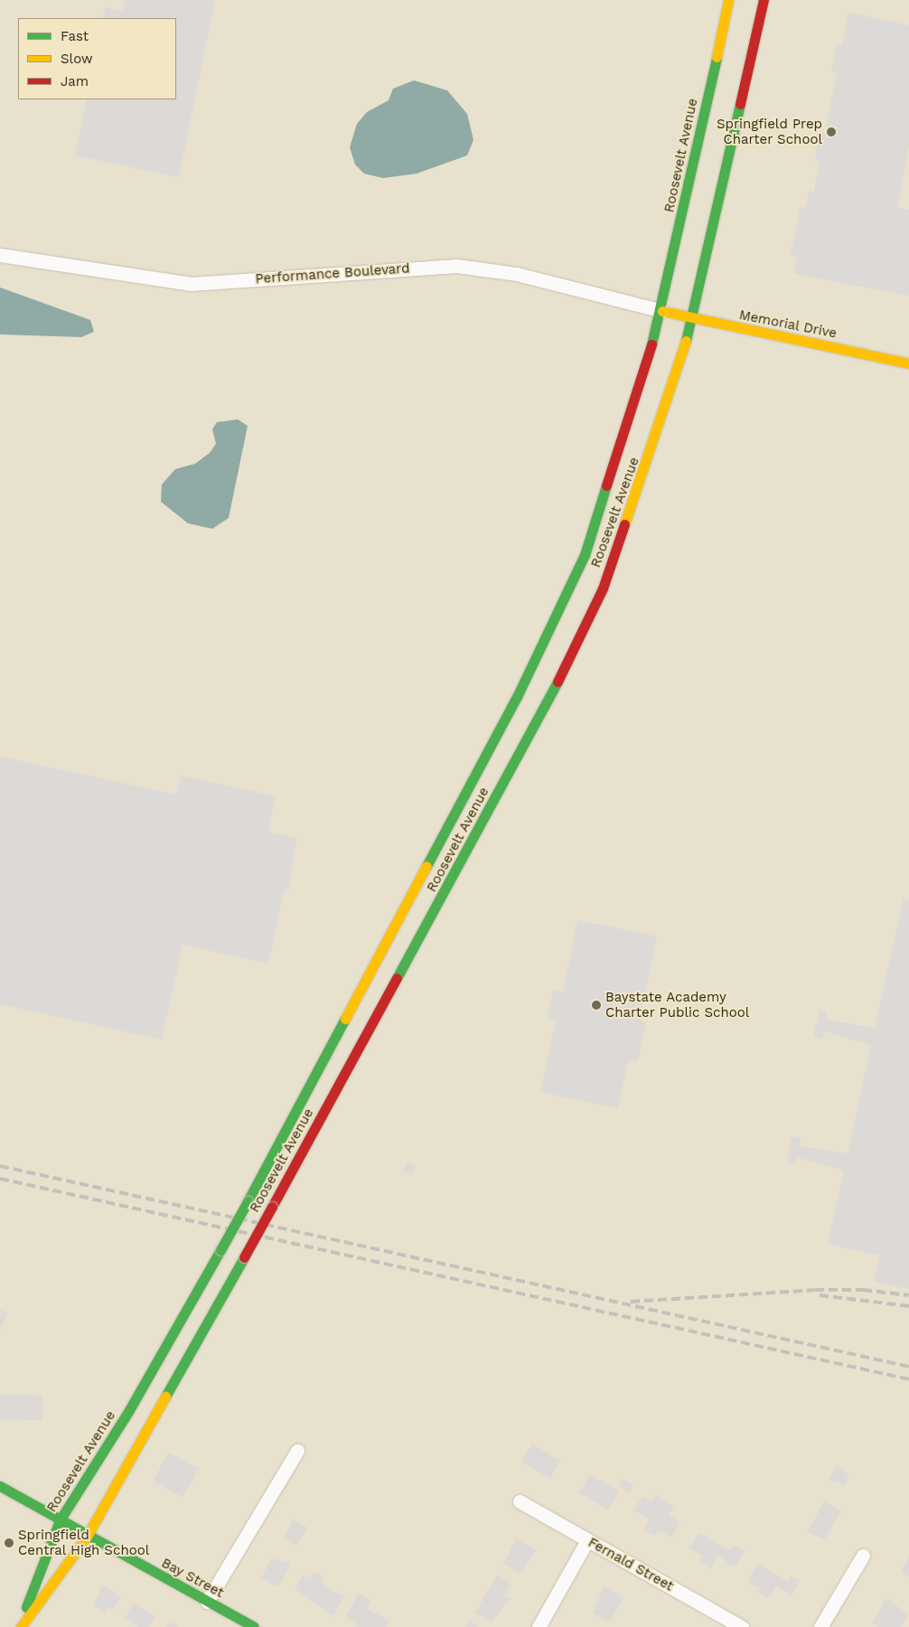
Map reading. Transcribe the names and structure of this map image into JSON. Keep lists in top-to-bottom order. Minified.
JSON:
{"streets":{"main road":["Roosevelt Avenue","Memorial Drive","Bay Street"],"street":["Performance Boulevard","Fernald Street"]},"crossings":[["Roosevelt Avenue","Performance Boulevard"],["Roosevelt Avenue","Memorial Drive"],["Roosevelt Avenue","Bay Street"],["Performance Boulevard","Memorial Drive"]],"places":["Springfield Prep Charter School","Baystate Academy Charter Public School","Springfield Central High School"],"legend":["Fast","Slow","Jam"]}
